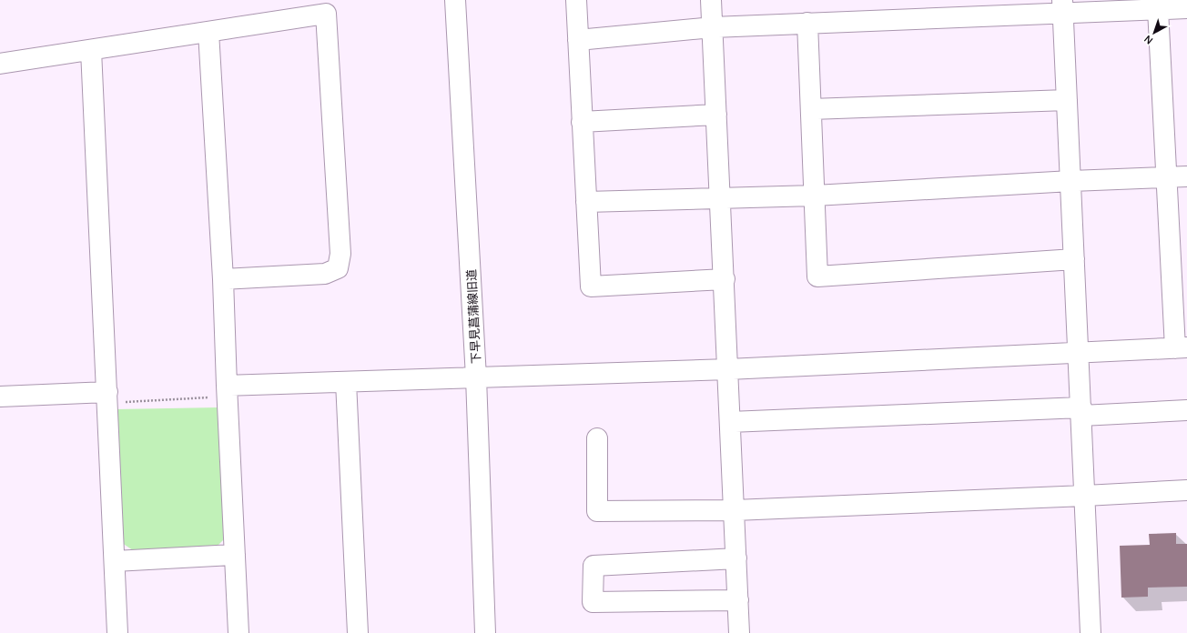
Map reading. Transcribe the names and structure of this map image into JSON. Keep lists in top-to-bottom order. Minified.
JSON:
{"streets":{"street":["下早見菖蒲線旧道"]},"north":"bottom left"}
